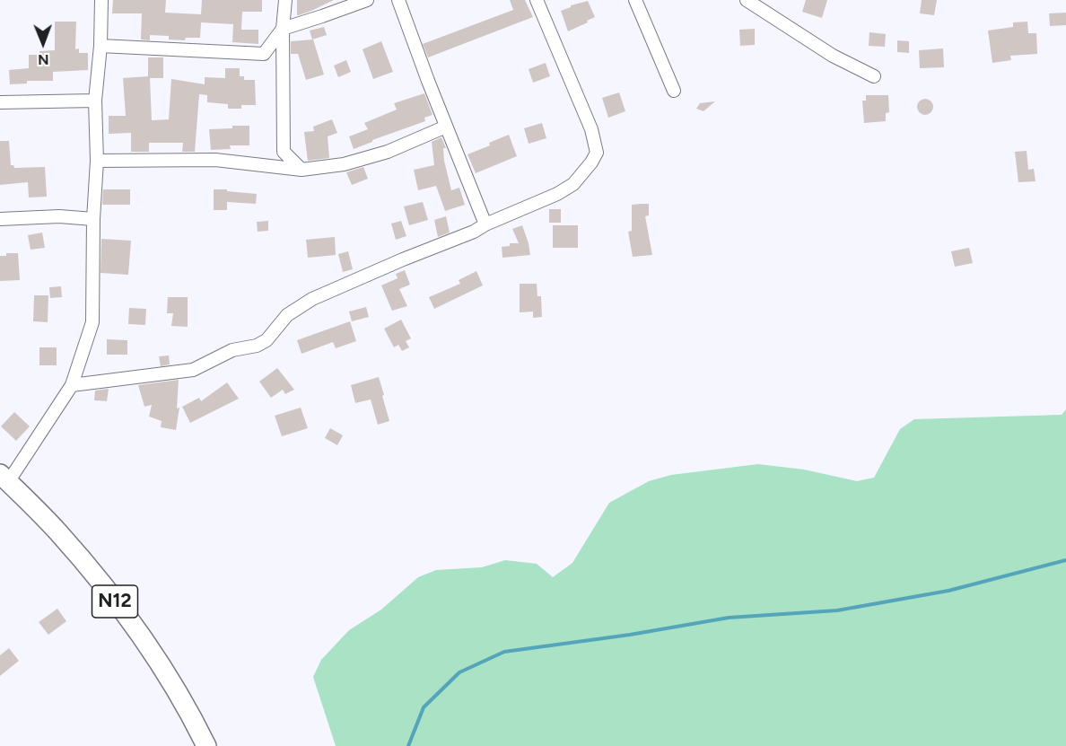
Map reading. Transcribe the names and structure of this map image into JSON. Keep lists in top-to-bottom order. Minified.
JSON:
{"streets":{"main road":["N12"]},"north":"bottom"}
